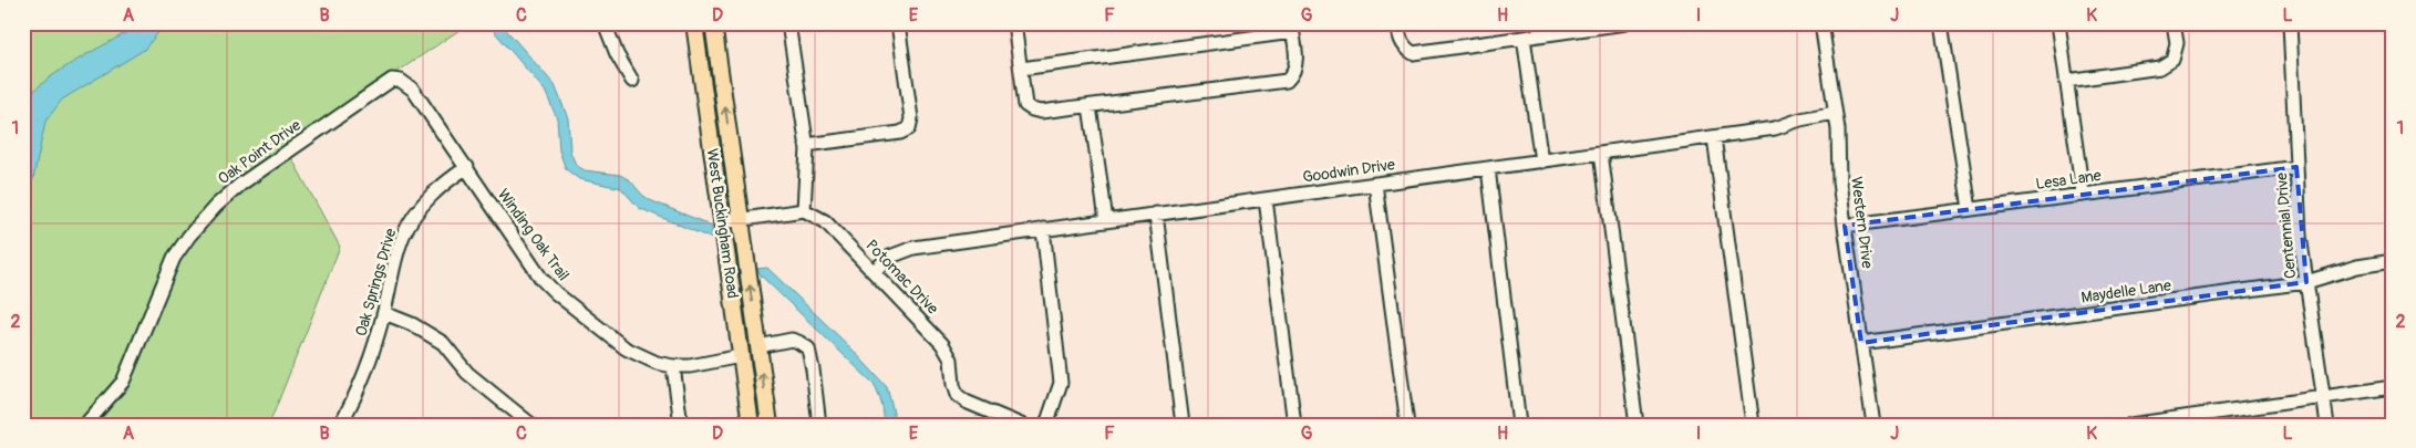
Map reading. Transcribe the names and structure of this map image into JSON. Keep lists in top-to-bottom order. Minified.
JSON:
{"streets":{"main road":["West Buckingham Road"],"street":["Oak Point Drive","Goodwin Drive","Lesa Lane","Western Drive","Centennial Drive","Winding Oak Trail","Potomac Drive","Oak Springs Drive","Maydelle Lane"]},"crossings":[["Oak Point Drive","Winding Oak Trail"],["Goodwin Drive","Western Drive"],["Goodwin Drive","Potomac Drive"],["Lesa Lane","Western Drive"],["Lesa Lane","Centennial Drive"],["Western Drive","Maydelle Lane"],["West Buckingham Road","Winding Oak Trail"],["Centennial Drive","Maydelle Lane"],["Winding Oak Trail","Oak Springs Drive"]],"grid":{"columns":["A","B","C","D","E","F","G","H","I","J","K","L"],"rows":["1","2"]}}
